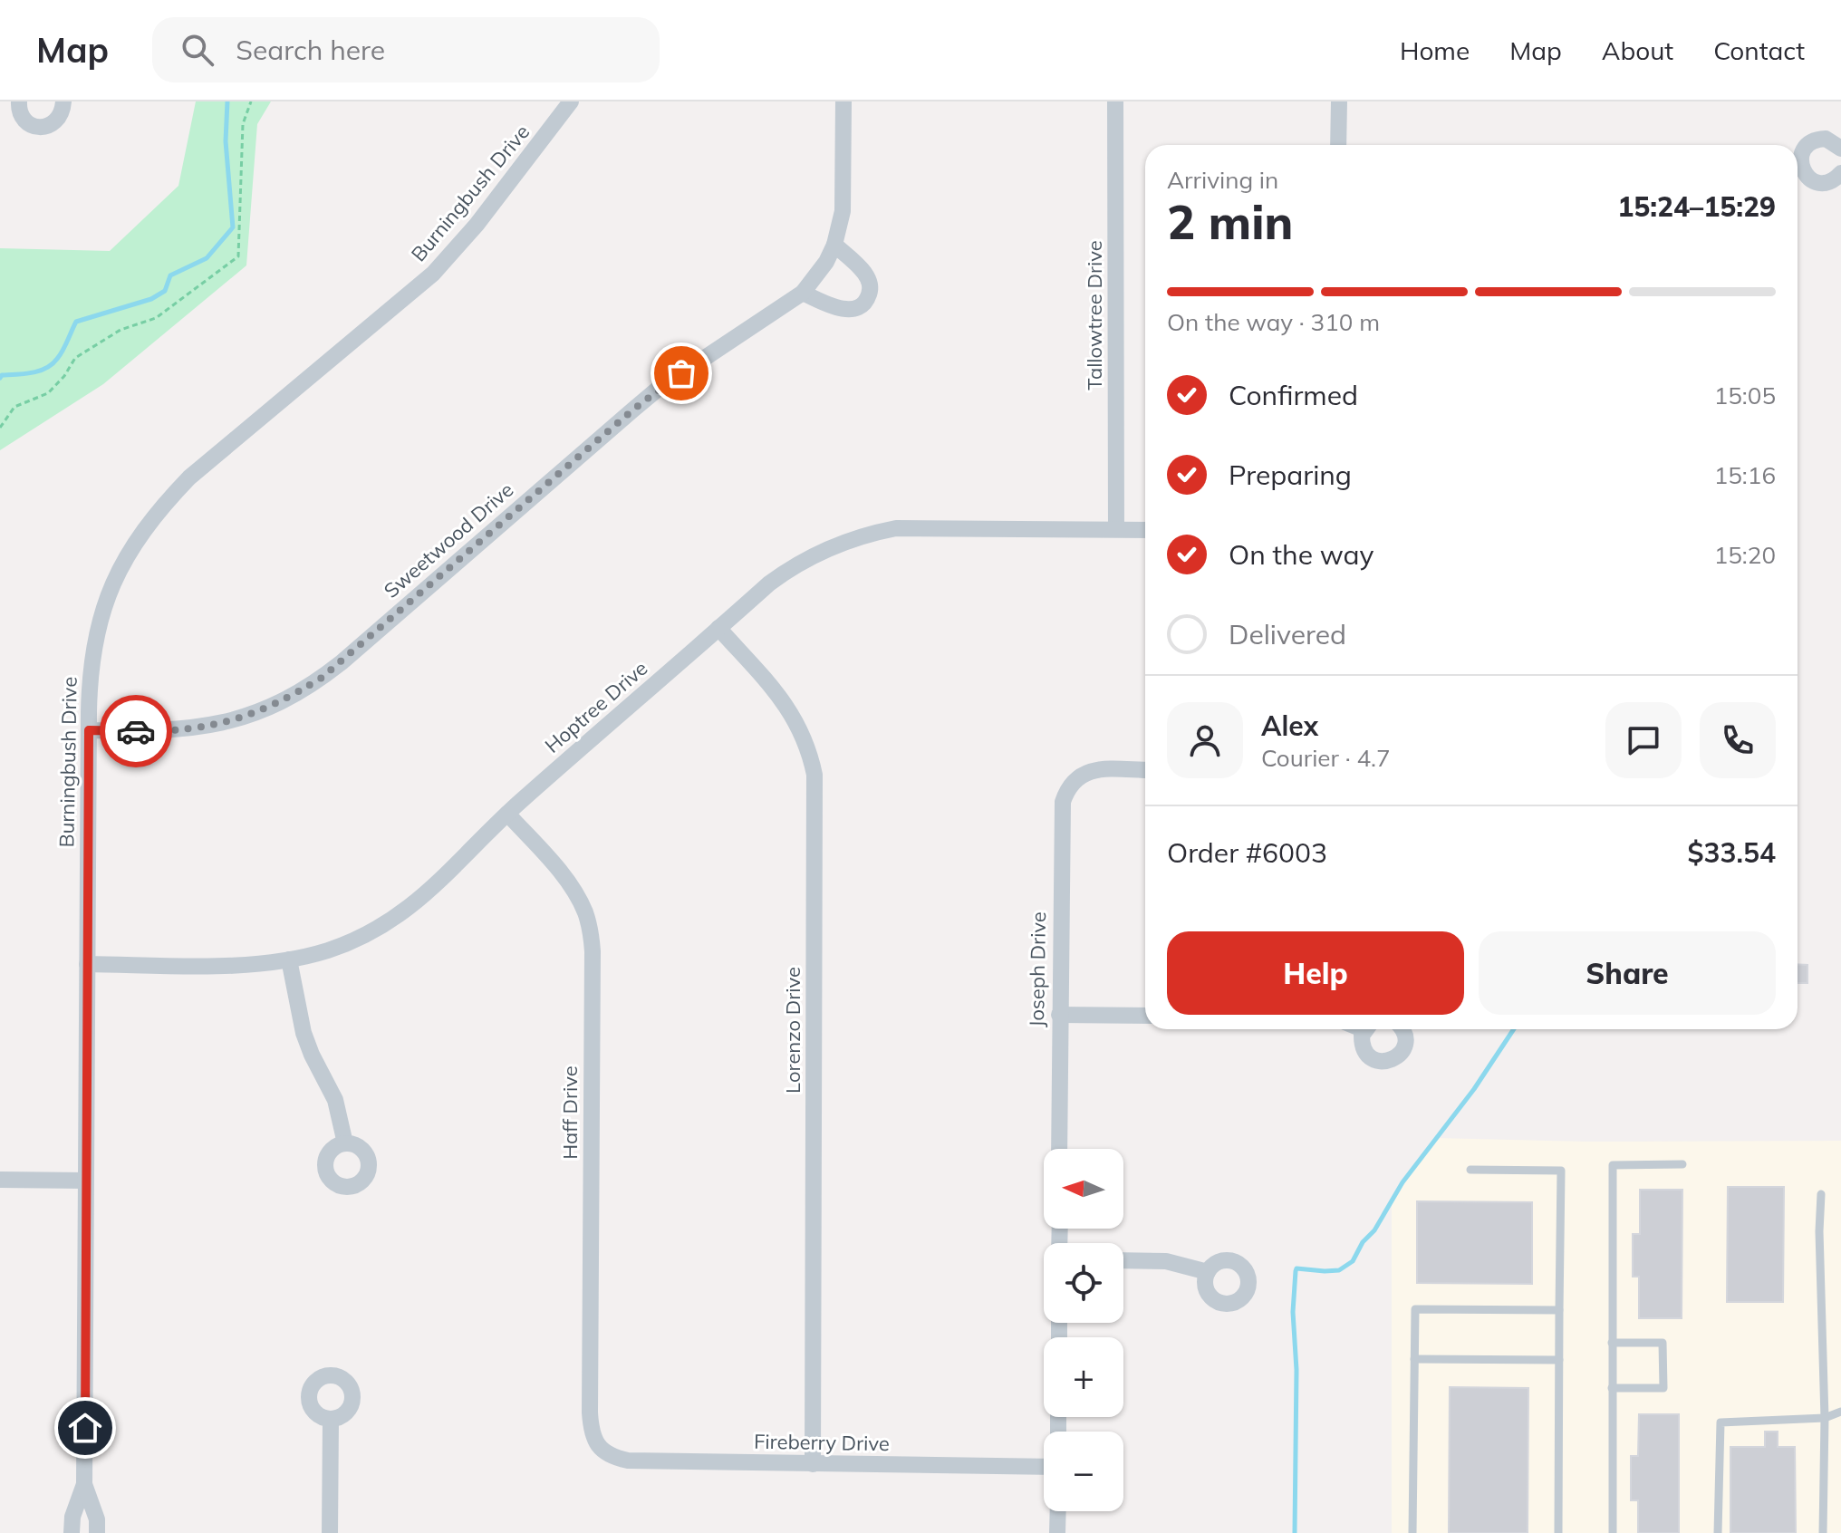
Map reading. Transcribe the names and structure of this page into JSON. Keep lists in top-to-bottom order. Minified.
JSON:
{"streets":{"street":["Burningbush Drive","Tallowtree Drive","Sweetwood Drive","Hoptree Drive","Joseph Drive","Lorenzo Drive","Haff Drive","Fireberry Drive"]},"crossings":[["Burningbush Drive","Sweetwood Drive"],["Burningbush Drive","Hoptree Drive"],["Tallowtree Drive","Hoptree Drive"],["Hoptree Drive","Lorenzo Drive"],["Hoptree Drive","Haff Drive"],["Lorenzo Drive","Fireberry Drive"],["Haff Drive","Fireberry Drive"]],"north":"left","page":{"header":"Map","search":"Search here","nav":["Home","Map","About","Contact"],"heading":["2 min","Arriving in","15:24–15:29"],"panel":["Alex","Courier · 4.7","Order #6003","$33.54"],"bar":"On the way · 310 m","list":[["Confirmed","15:05"],["Preparing","15:16"],["On the way","15:20"],"Delivered"],"buttons":["Help","Share"],"map_buttons":["+","−"]}}
